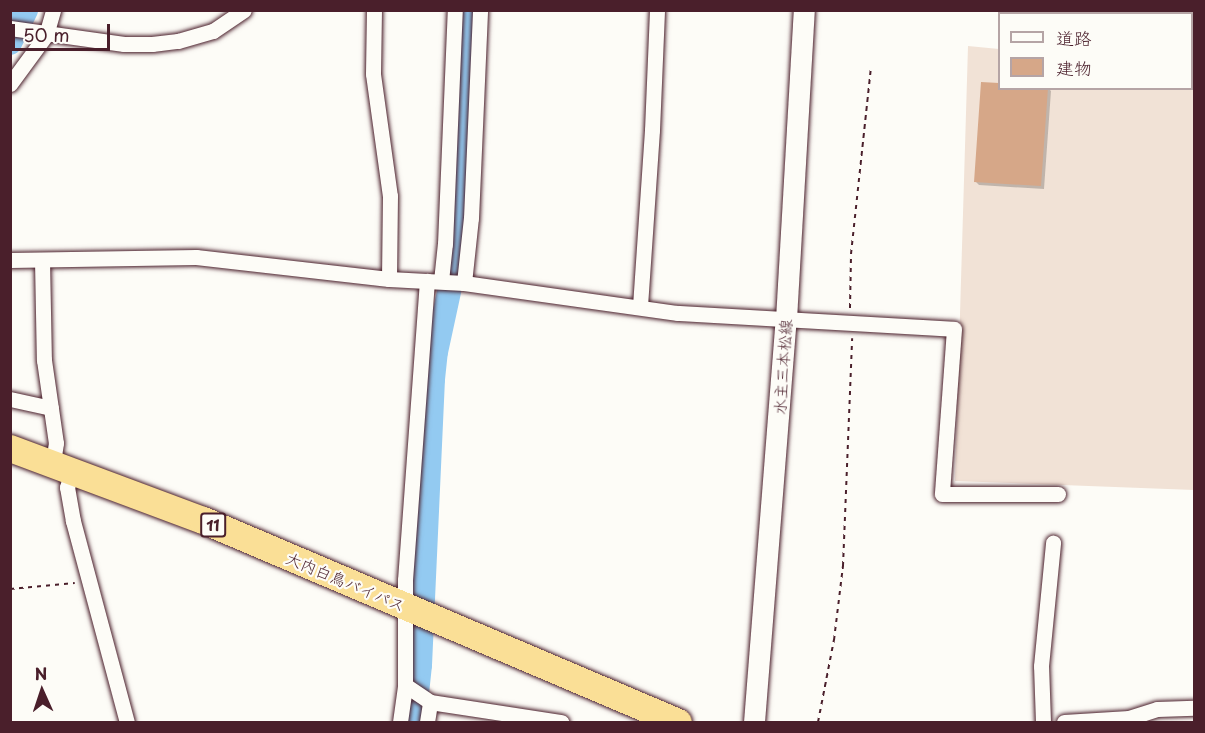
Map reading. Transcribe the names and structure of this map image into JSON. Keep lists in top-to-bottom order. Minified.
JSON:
{"streets":{"highway":["11","大内白鳥バイパス"],"main road":["水主三本松線"]},"legend":["道路","建物"],"scale_bar":"50 m","north":"top"}
